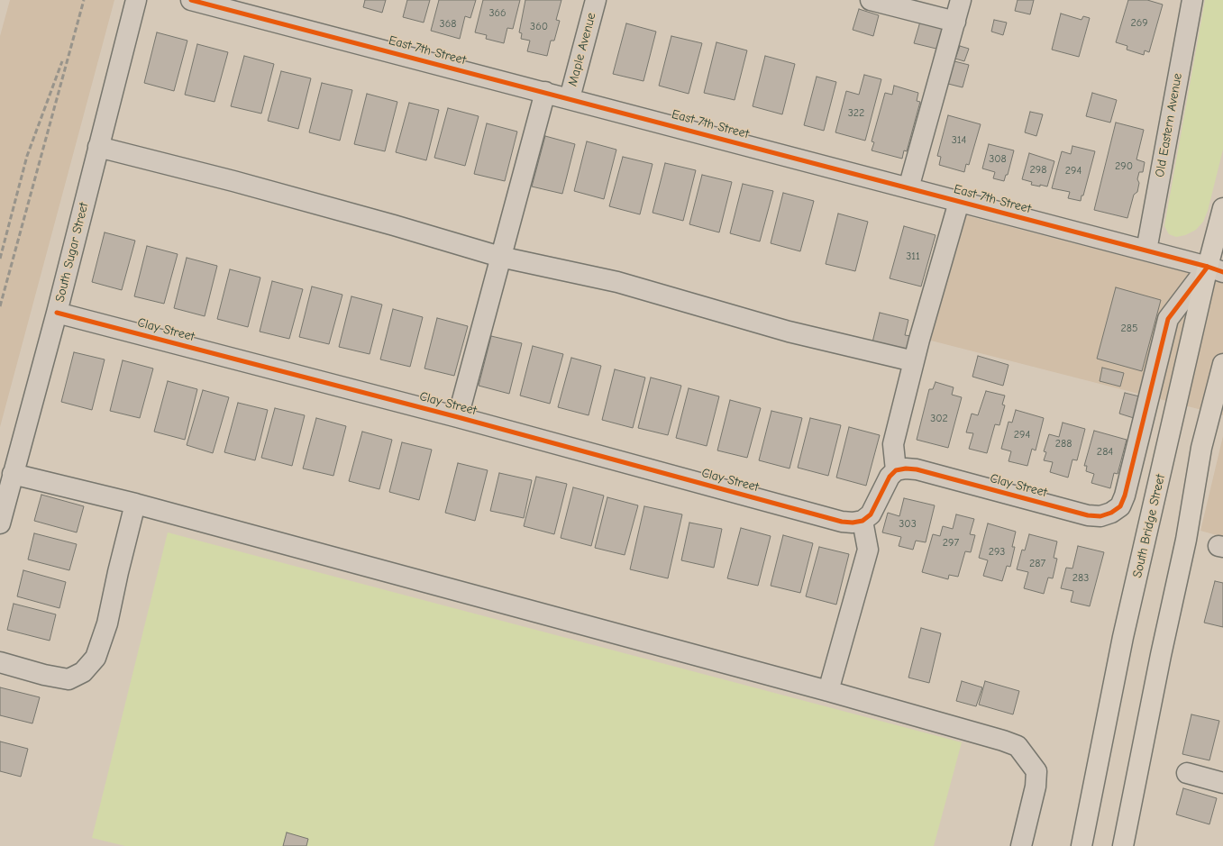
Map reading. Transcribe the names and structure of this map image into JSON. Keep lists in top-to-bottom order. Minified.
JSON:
{"streets":{"main road":["South Bridge Street"],"street":["Maple Avenue","East 7th Street","Old Eastern Avenue","South Sugar Street","Clay Street"]},"crossings":[["Maple Avenue","East 7th Street"],["East 7th Street","Old Eastern Avenue"],["East 7th Street","Clay Street"],["East 7th Street","South Bridge Street"],["South Sugar Street","Clay Street"],["Clay Street","South Bridge Street"]],"house_numbers":["366","269","368","360","322","314","308","290","298","294","311","285","302","294","288","284","303","297","293","287","283"]}
